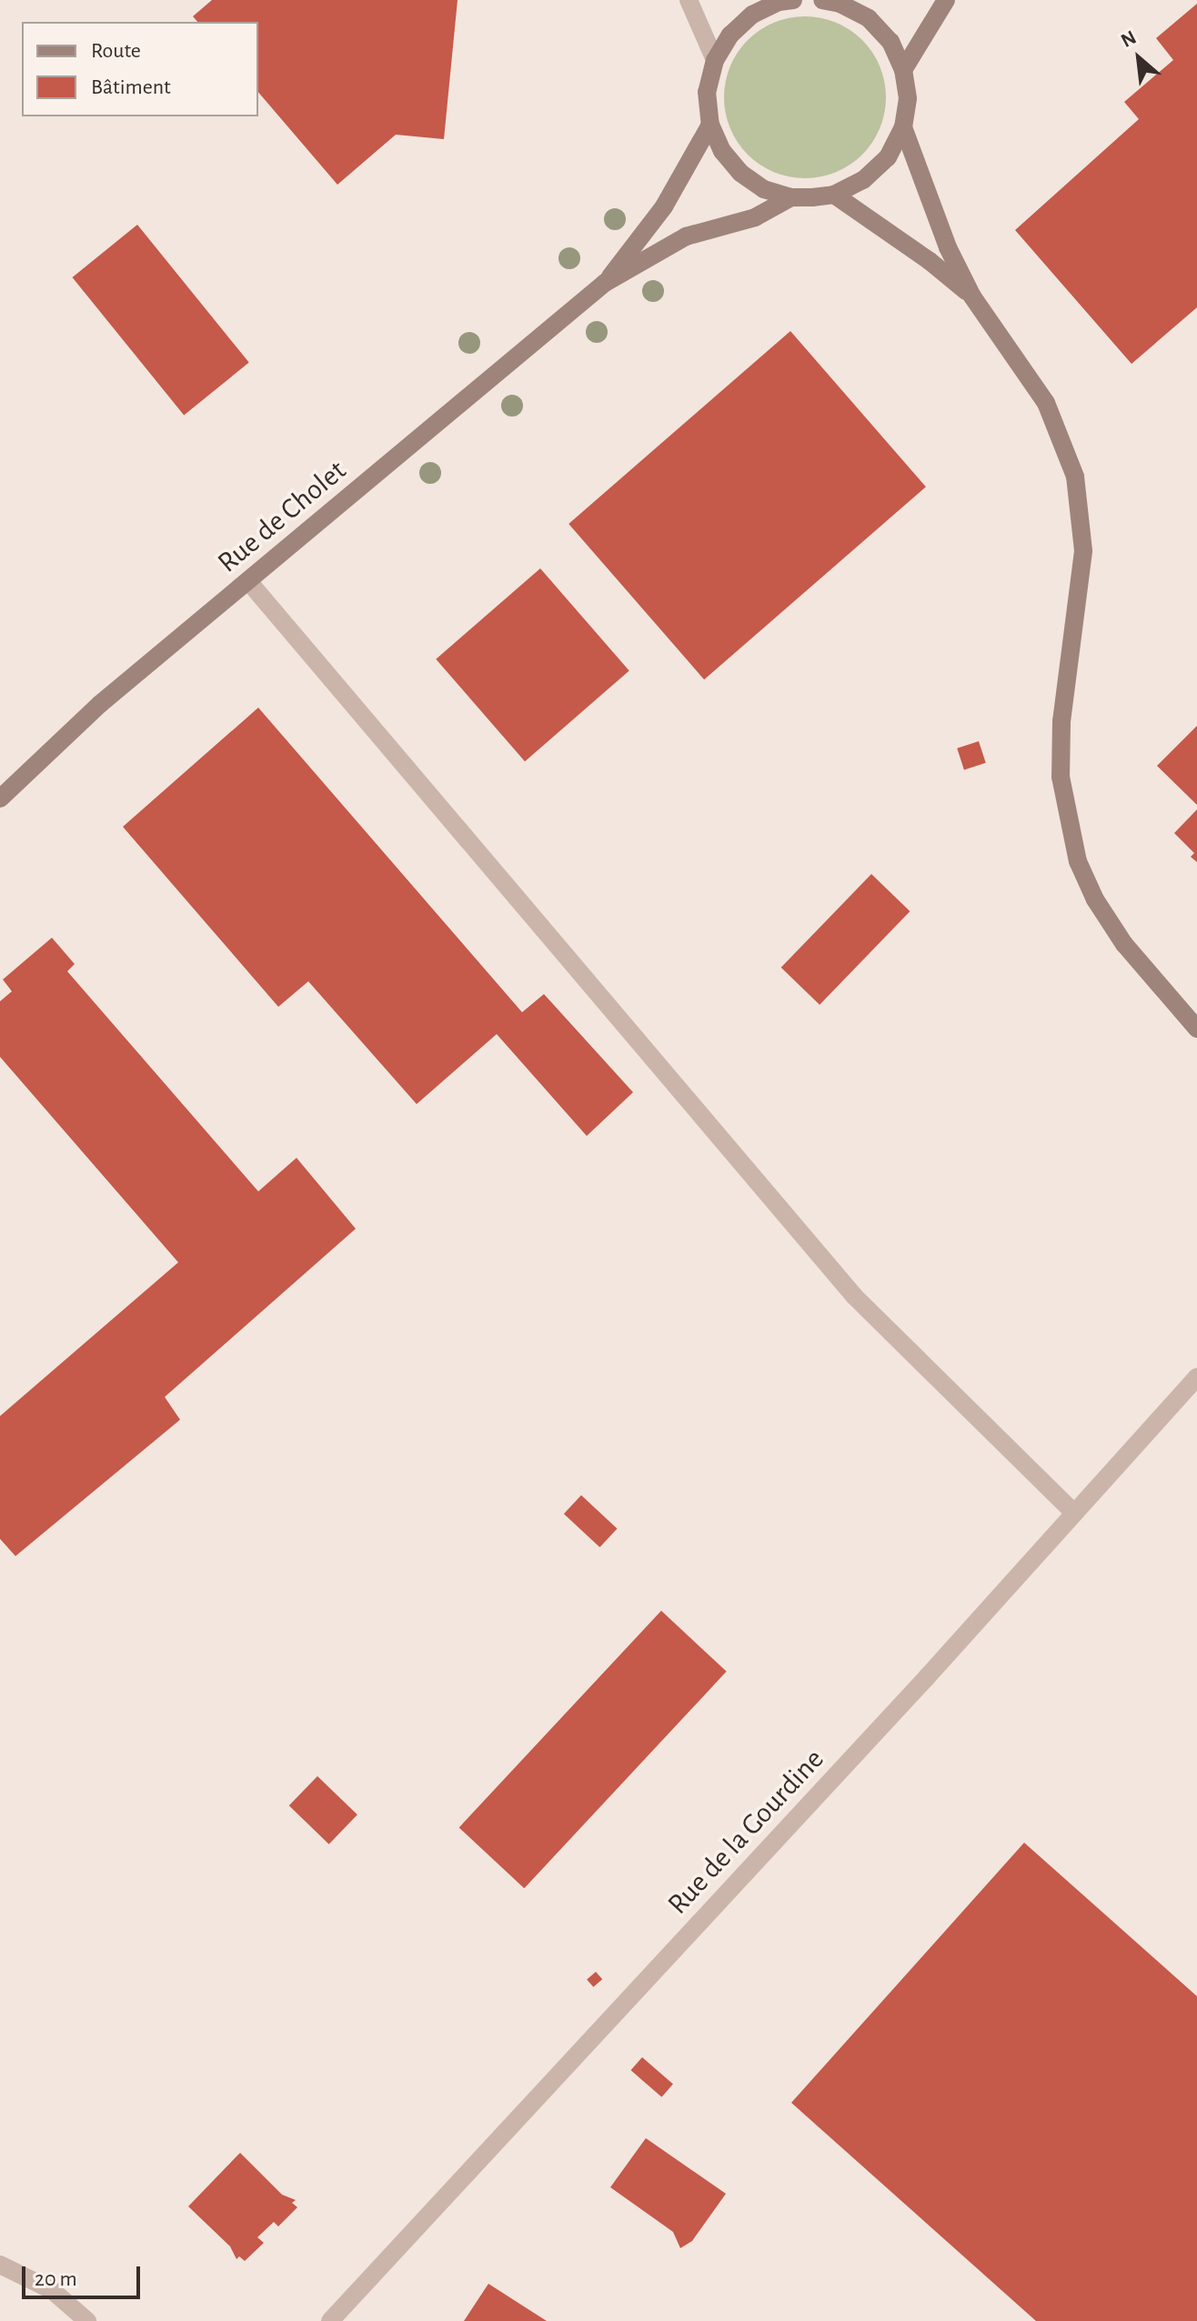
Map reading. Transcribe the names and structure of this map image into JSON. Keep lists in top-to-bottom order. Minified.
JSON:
{"streets":{"main road":["Rue de Cholet"],"street":["Rue de la Gourdine"]},"legend":["Route","Bâtiment"],"scale_bar":"20 m","north":"top left"}
